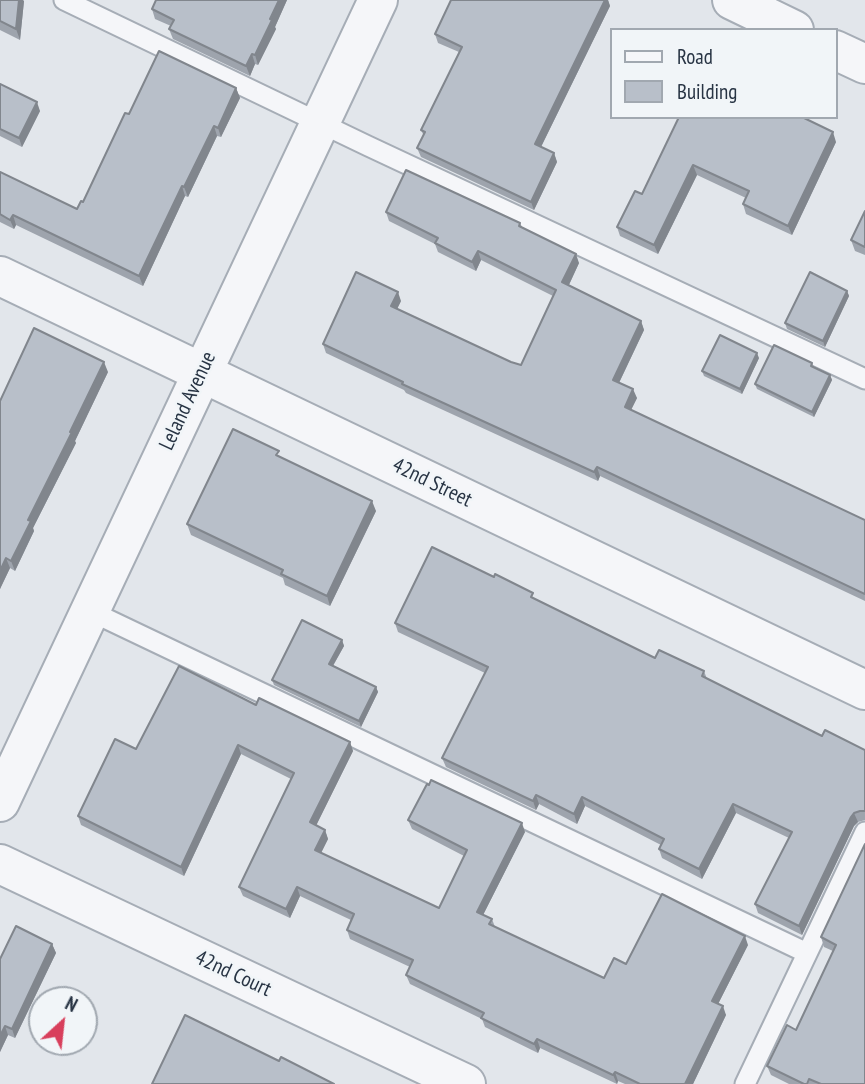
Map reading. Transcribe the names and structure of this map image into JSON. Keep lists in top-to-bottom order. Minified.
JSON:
{"streets":{"street":["Leland Avenue","42nd Street","42nd Court"]},"crossings":[["Leland Avenue","42nd Street"]],"legend":["Road","Building"],"north":"top right"}
